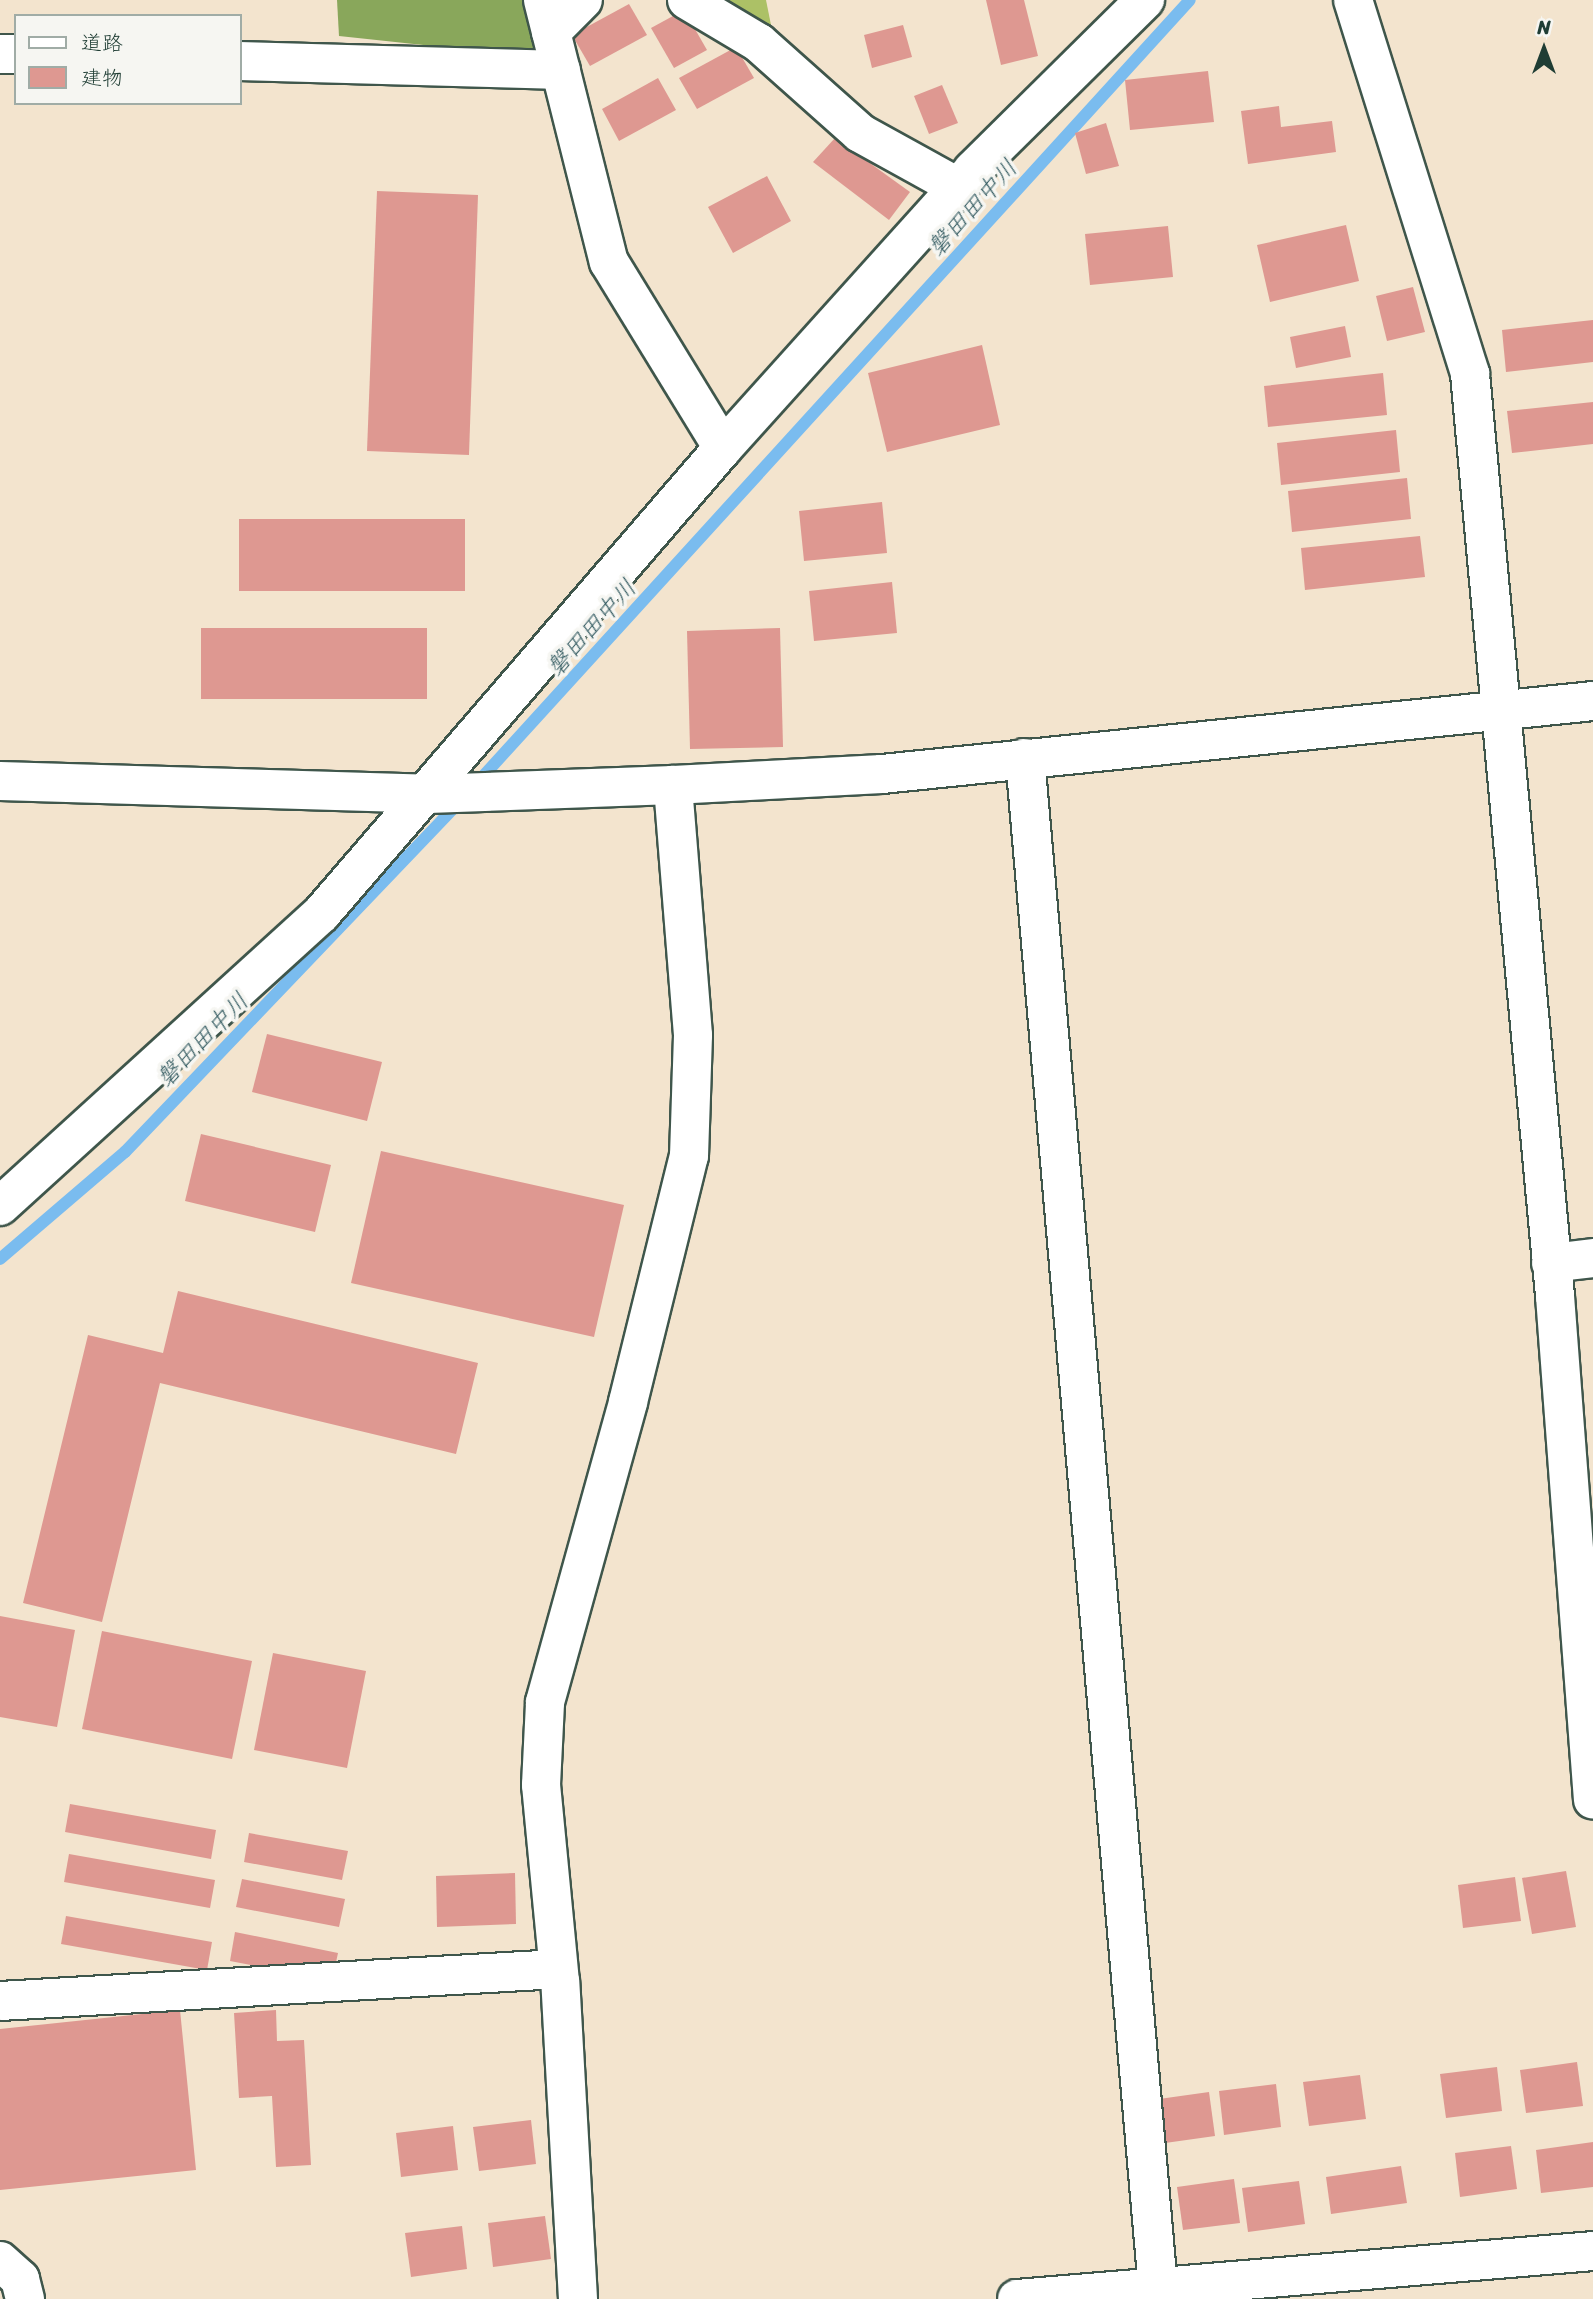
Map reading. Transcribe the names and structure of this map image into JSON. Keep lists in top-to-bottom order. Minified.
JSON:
{"water":["磐田田中川"],"legend":["道路","建物"],"north":"top"}
